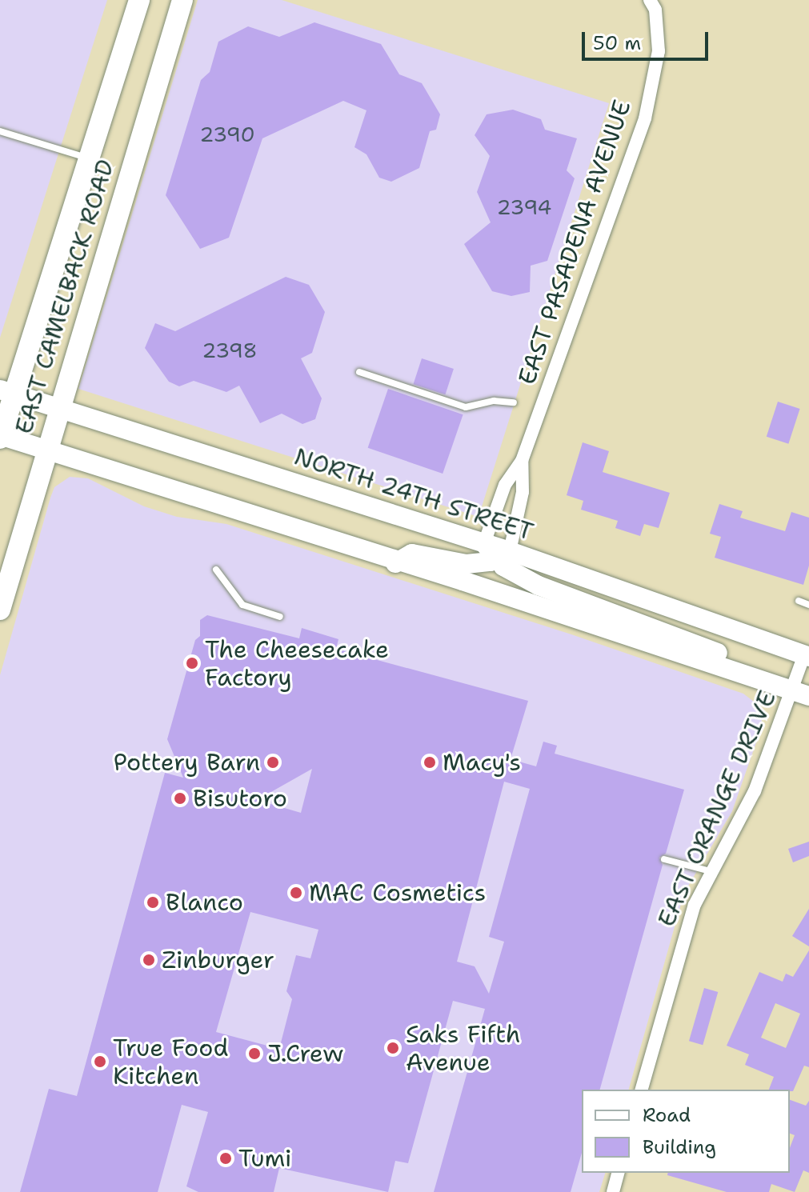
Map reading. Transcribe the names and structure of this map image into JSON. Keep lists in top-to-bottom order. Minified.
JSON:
{"streets":{"main road":["EAST CAMELBACK ROAD","NORTH 24TH STREET"],"street":["EAST PASADENA AVENUE","EAST ORANGE DRIVE"]},"crossings":[["EAST PASADENA AVENUE","NORTH 24TH STREET"],["EAST CAMELBACK ROAD","NORTH 24TH STREET"],["NORTH 24TH STREET","EAST ORANGE DRIVE"]],"places":["The Cheesecake Factory","Pottery Barn","Macy's","Bisutoro","MAC Cosmetics","Blanco","Zinburger","Saks Fifth Avenue","J.Crew","True Food Kitchen","Tumi"],"house_numbers":["2390","2394","2398"],"legend":["Road","Building"],"scale_bar":"50 m"}
